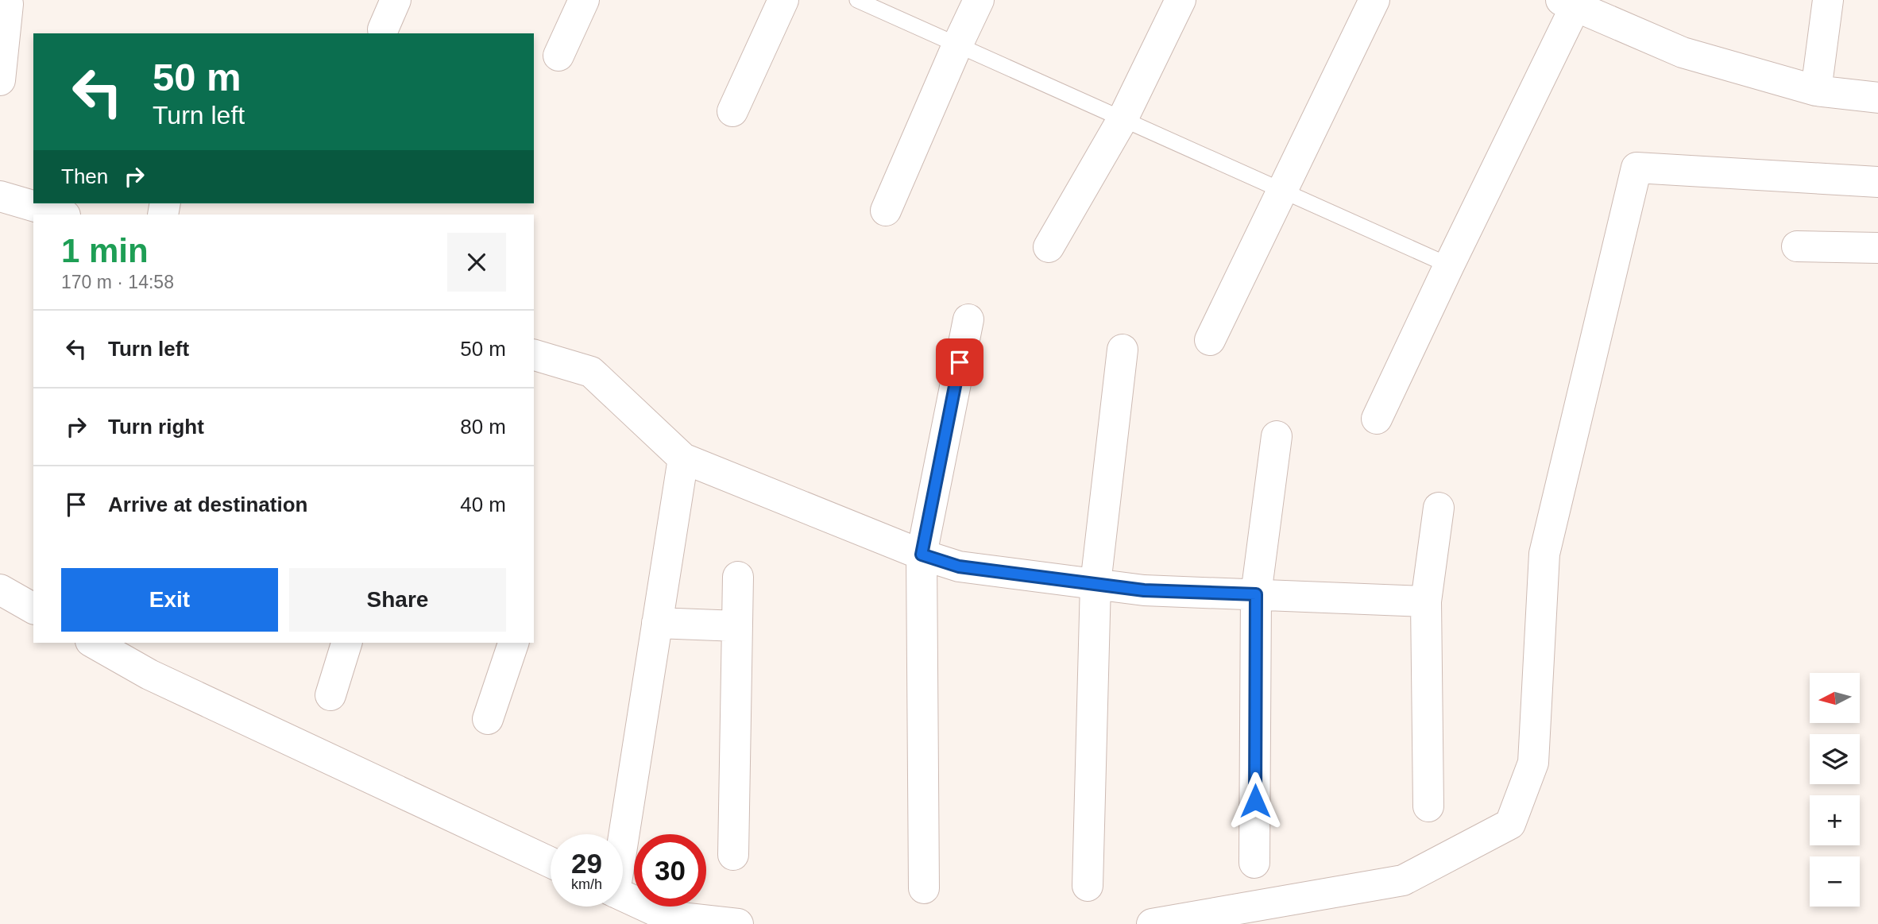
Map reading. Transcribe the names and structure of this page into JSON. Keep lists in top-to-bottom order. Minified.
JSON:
{"north":"left","page":{"turn":["50 m","Turn left"],"then":"Then","heading":["1 min","170 m · 14:58"],"list":[{"name":"Turn left","value":"50 m"},{"name":"Turn right","value":"80 m"},{"name":"Arrive at destination","value":"40 m"}],"buttons":["Exit","Share"],"map_buttons":["+","−"],"speed":"29 km/h","limit":"30"}}
